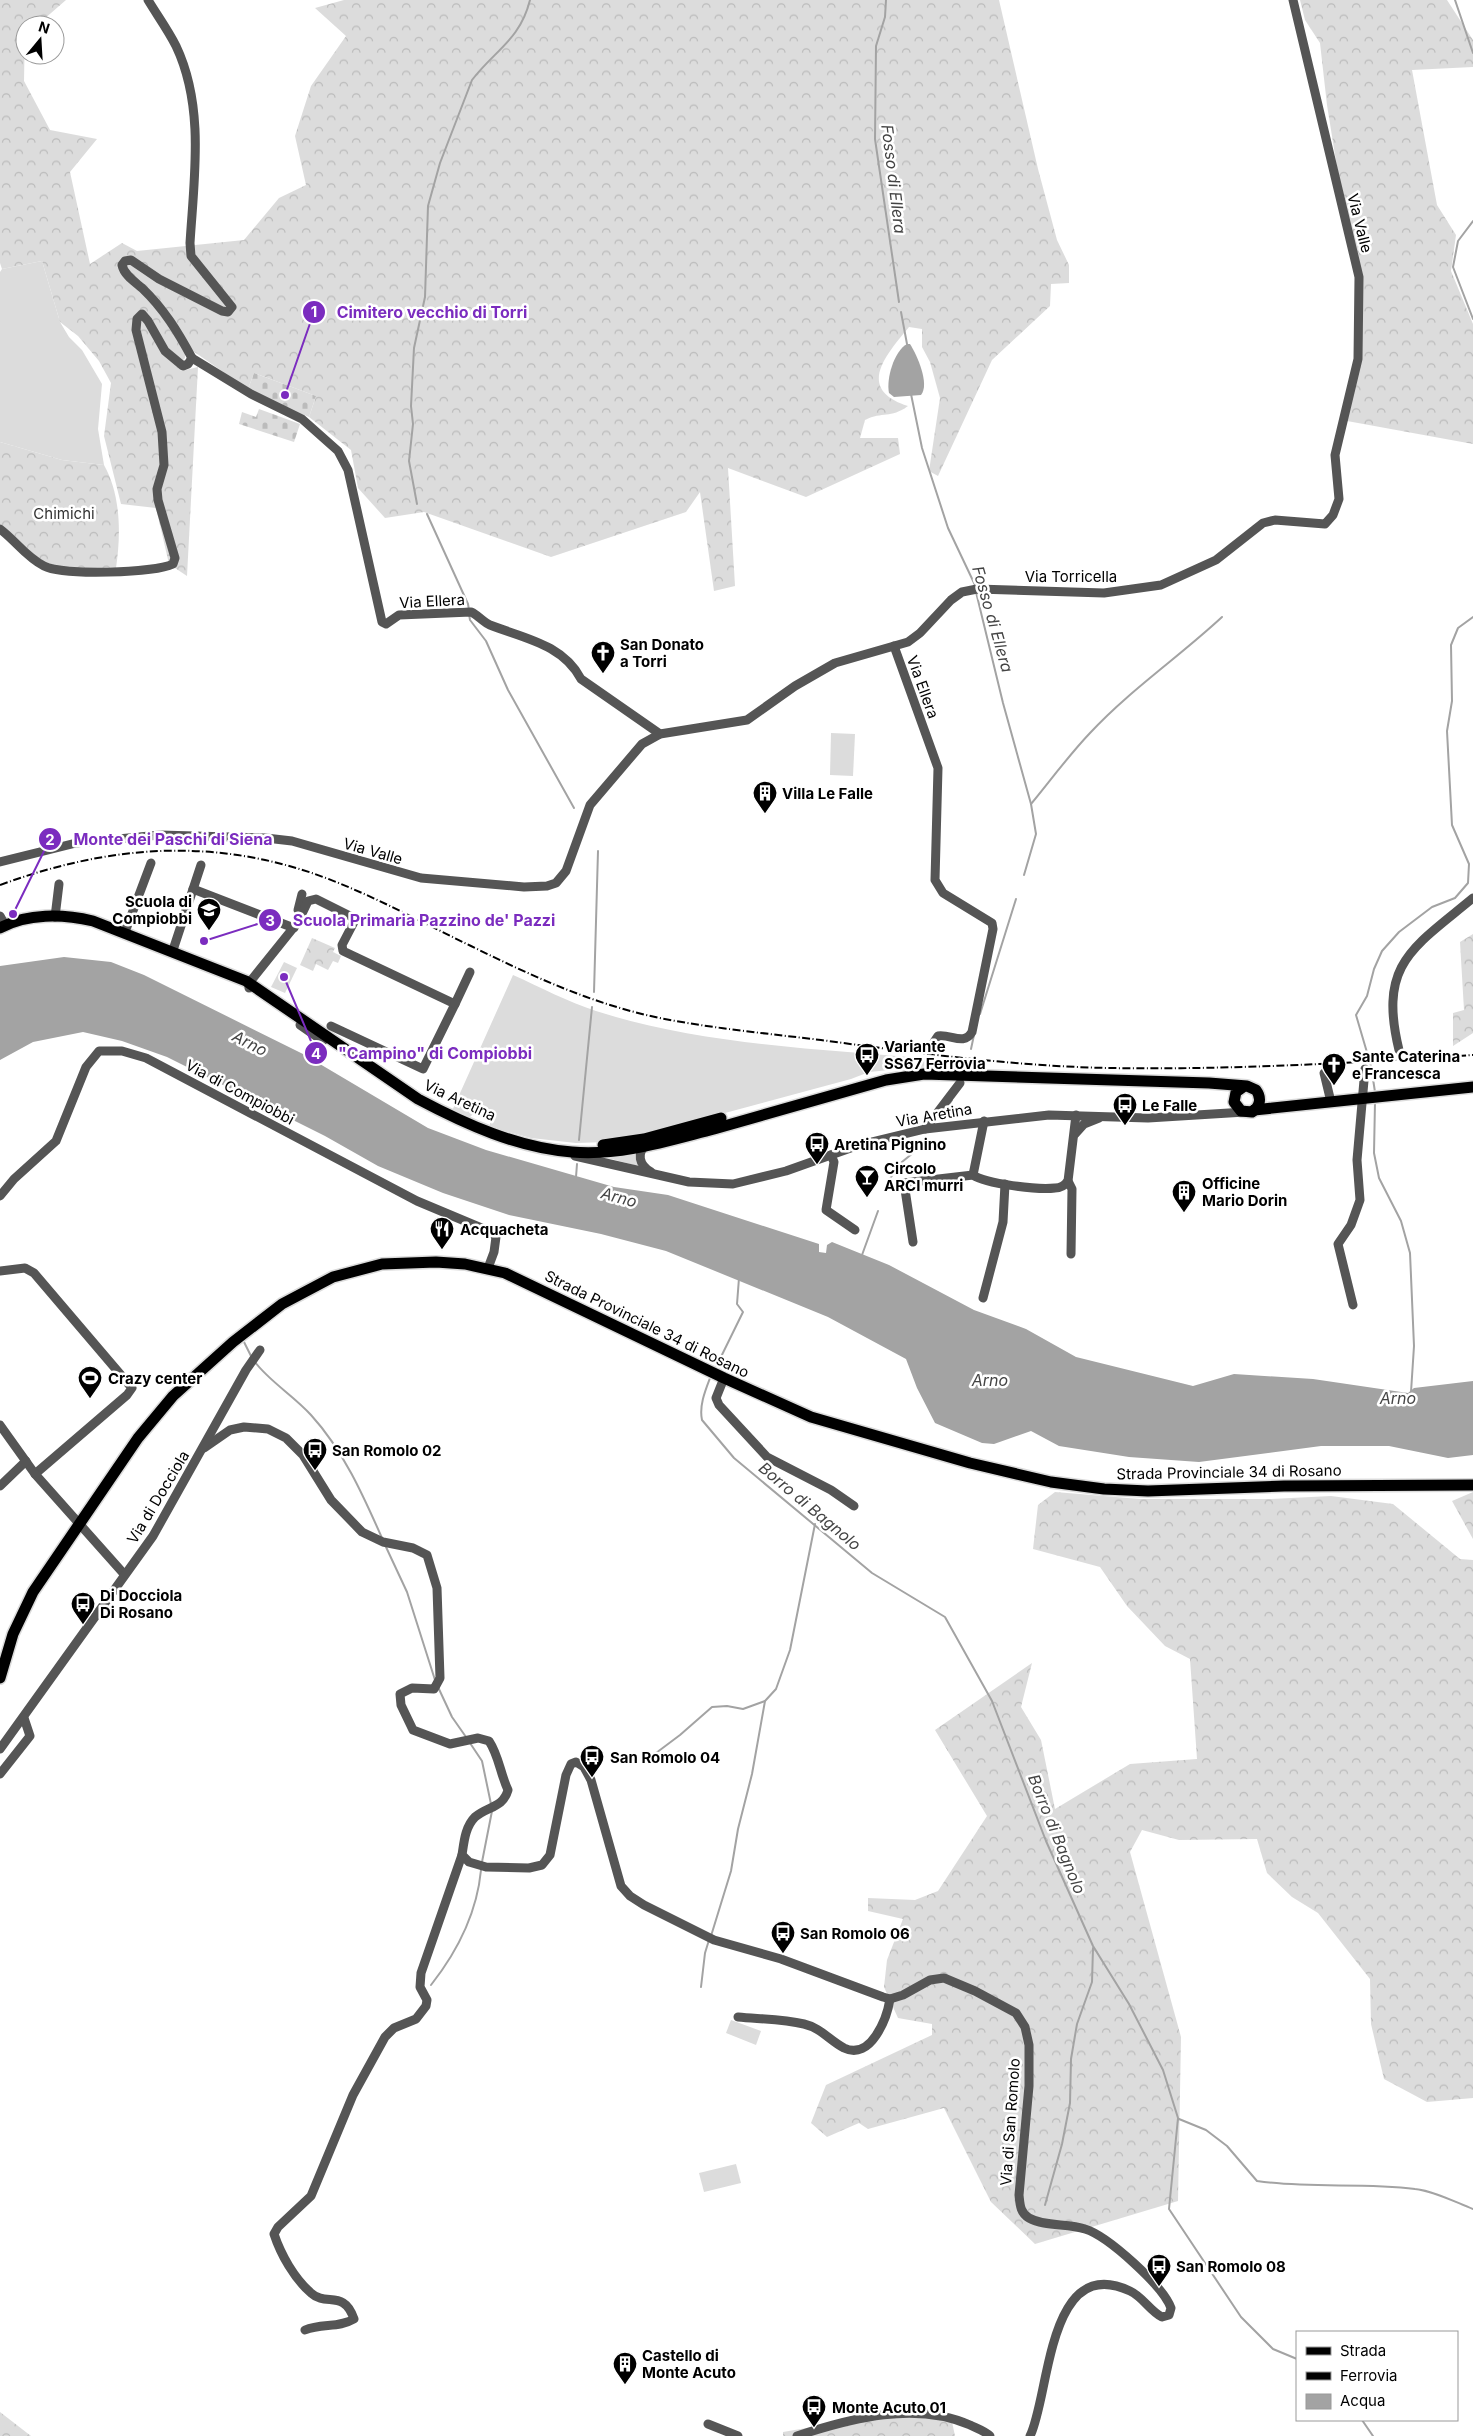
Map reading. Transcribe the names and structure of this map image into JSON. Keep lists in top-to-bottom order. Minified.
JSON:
{"streets":{"main road":["Via Aretina","Strada Provinciale 34 di Rosano"],"street":["Via Valle","Via Torricella","Via Ellera","Via di Compiobbi","Via di Docciola","Via di San Romolo"]},"crossings":[["Via Valle","Via Torricella"],["Via Valle","Via Ellera"],["Via Torricella","Via Ellera"],["Via di Compiobbi","Strada Provinciale 34 di Rosano"]],"water":["Fosso di Ellera","Arno","Borro di Bagnolo"],"parks":["Chimichi"],"places":{"other":["Cimitero vecchio di Torri","Monte dei Paschi di Siena","Scuola Primaria Pazzino de' Pazzi","\"Campino\" di Compiobbi"],"church":["San Donato a Torri","Sante Caterina e Francesca"],"building":["Villa Le Falle","Officine Mario Dorin","Castello di Monte Acuto"],"school or university":["Scuola di Compiobbi"],"bus stop":["Variante SS67 Ferrovia","Le Falle","Aretina Pignino","San Romolo 02","Di Docciola Di Rosano","San Romolo 04","San Romolo 06","San Romolo 08","Monte Acuto 01"],"bar":["Circolo ARCI murri"],"restaurant":["Acquacheta"],"sports":["Crazy center"]},"legend":["Strada","Ferrovia","Acqua"],"north":"top"}
